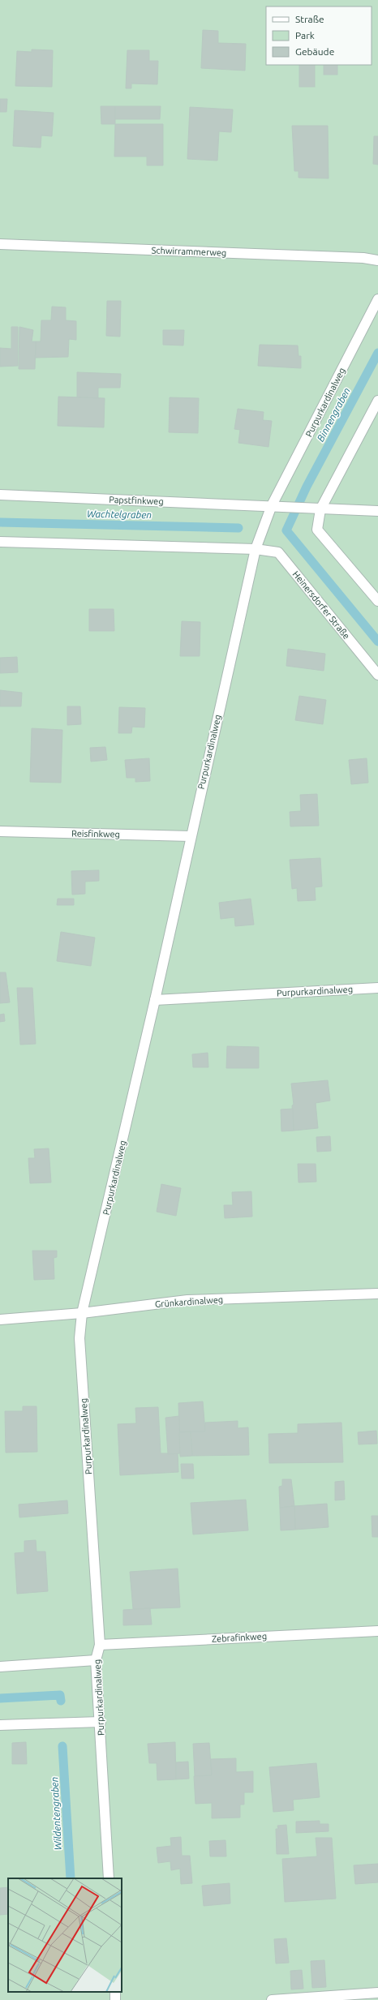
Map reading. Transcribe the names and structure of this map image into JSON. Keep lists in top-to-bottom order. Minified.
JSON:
{"streets":{"lane":["Schwirrammerweg","Purpurkardinalweg","Papstfinkweg","Heinersdorfer Straße","Reisfinkweg","Grünkardinalweg","Zebrafinkweg"]},"crossings":[["Purpurkardinalweg","Papstfinkweg"],["Purpurkardinalweg","Heinersdorfer Straße"],["Purpurkardinalweg","Reisfinkweg"],["Purpurkardinalweg","Grünkardinalweg"],["Purpurkardinalweg","Zebrafinkweg"]],"water":["Binnengraben","Wachtelgraben","Wildentengraben"],"legend":["Straße","Park","Gebäude"]}
